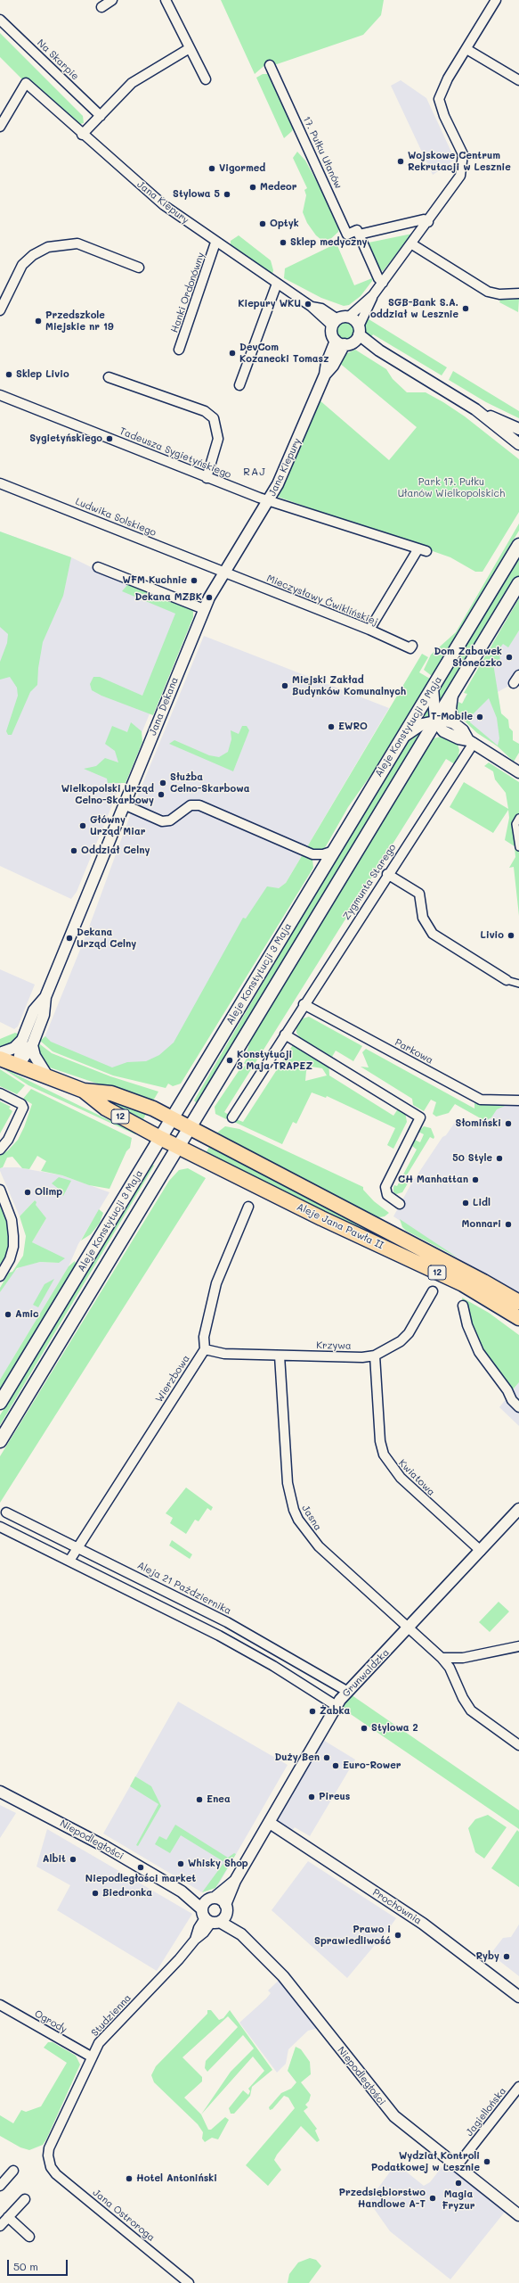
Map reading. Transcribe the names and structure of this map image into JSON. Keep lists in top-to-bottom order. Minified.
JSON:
{"streets":{"main road":["Aleje Konstytucji 3 Maja","12","Aleje Jana Pawła II"],"street":["Na Skarpie","17. Pułku Ułanów","Jana Kiepury","Hanki Ordonówny","Tadeusza Sygietyńskiego","Ludwika Solskiego","Mieczysławy Ćwiklińskiej","Jana Dekana","Zygmunta Starego","Parkowa","Krzywa","Wierzbowa","Kwiatowa","Jasna","Aleja 21 Października","Grunwaldzka","Niepodległości","Prochownia","Studzienna","Ogrody","Jagiellońska","Jana Ostroroga"]},"crossings":[["Jana Kiepury","Hanki Ordonówny"],["Jana Kiepury","Tadeusza Sygietyńskiego"],["Jana Kiepury","Jana Dekana"],["Tadeusza Sygietyńskiego","Mieczysławy Ćwiklińskiej"],["Tadeusza Sygietyńskiego","Jana Dekana"],["Ludwika Solskiego","Mieczysławy Ćwiklińskiej"],["Ludwika Solskiego","Jana Dekana"],["Mieczysławy Ćwiklińskiej","Jana Dekana"],["Jana Dekana","12"],["Aleje Konstytucji 3 Maja","12"],["Aleje Konstytucji 3 Maja","Aleje Jana Pawła II"],["Zygmunta Starego","Parkowa"],["12","Aleje Jana Pawła II"],["Krzywa","Wierzbowa"],["Krzywa","Kwiatowa"],["Krzywa","Jasna"],["Wierzbowa","Aleja 21 Października"],["Kwiatowa","Grunwaldzka"],["Jasna","Grunwaldzka"],["Aleja 21 Października","Grunwaldzka"],["Grunwaldzka","Niepodległości"],["Grunwaldzka","Prochownia"],["Grunwaldzka","Studzienna"],["Niepodległości","Studzienna"],["Niepodległości","Jagiellońska"],["Studzienna","Ogrody"],["Studzienna","Jana Ostroroga"]],"districts":["RAJ"],"parks":["Park 17. Pułku Ułanów Wielkopolskich"],"places":["Wojskowe Centrum Rekrutacji w Lesznie","Vigormed","Medeor","Stylowa 5","Optyk","Sklep medyczny","Kiepury WKU","SGB-Bank S.A. oddział w Lesznie","Przedszkole Miejskie nr 19","DevCom Kozanecki Tomasz","Sklep Livio","Sygietyńskiego","WFM Kuchnie","Dekana MZBK","Dom Zabawek Słoneczko","Miejski Zakład Budynków Komunalnych","T-Mobile","EWRO","Służba Celno-Skarbowa","Wielkopolski Urząd Celno-Skarbowy","Główny Urząd Miar","Oddział Celny","Livio","Dekana Urząd Celny","Konstytucji 3 Maja TRAPEZ","Słomiński","50 Style","CH Manhattan","Olimp","Lidl","Monnari","Amic","Żabka","Stylowa 2","Duży Ben","Euro-Rower","Pireus","Enea","Albit","Whisky Shop","Niepodległości market","Biedronka","Prawo i Sprawiedliwość","Ryby","Wydział Kontroli Podatkowej w Lesznie","Hotel Antoniński","Magia Fryzur","Przedsiębiorstwo Handlowe A-T"],"scale_bar":"50 m"}
